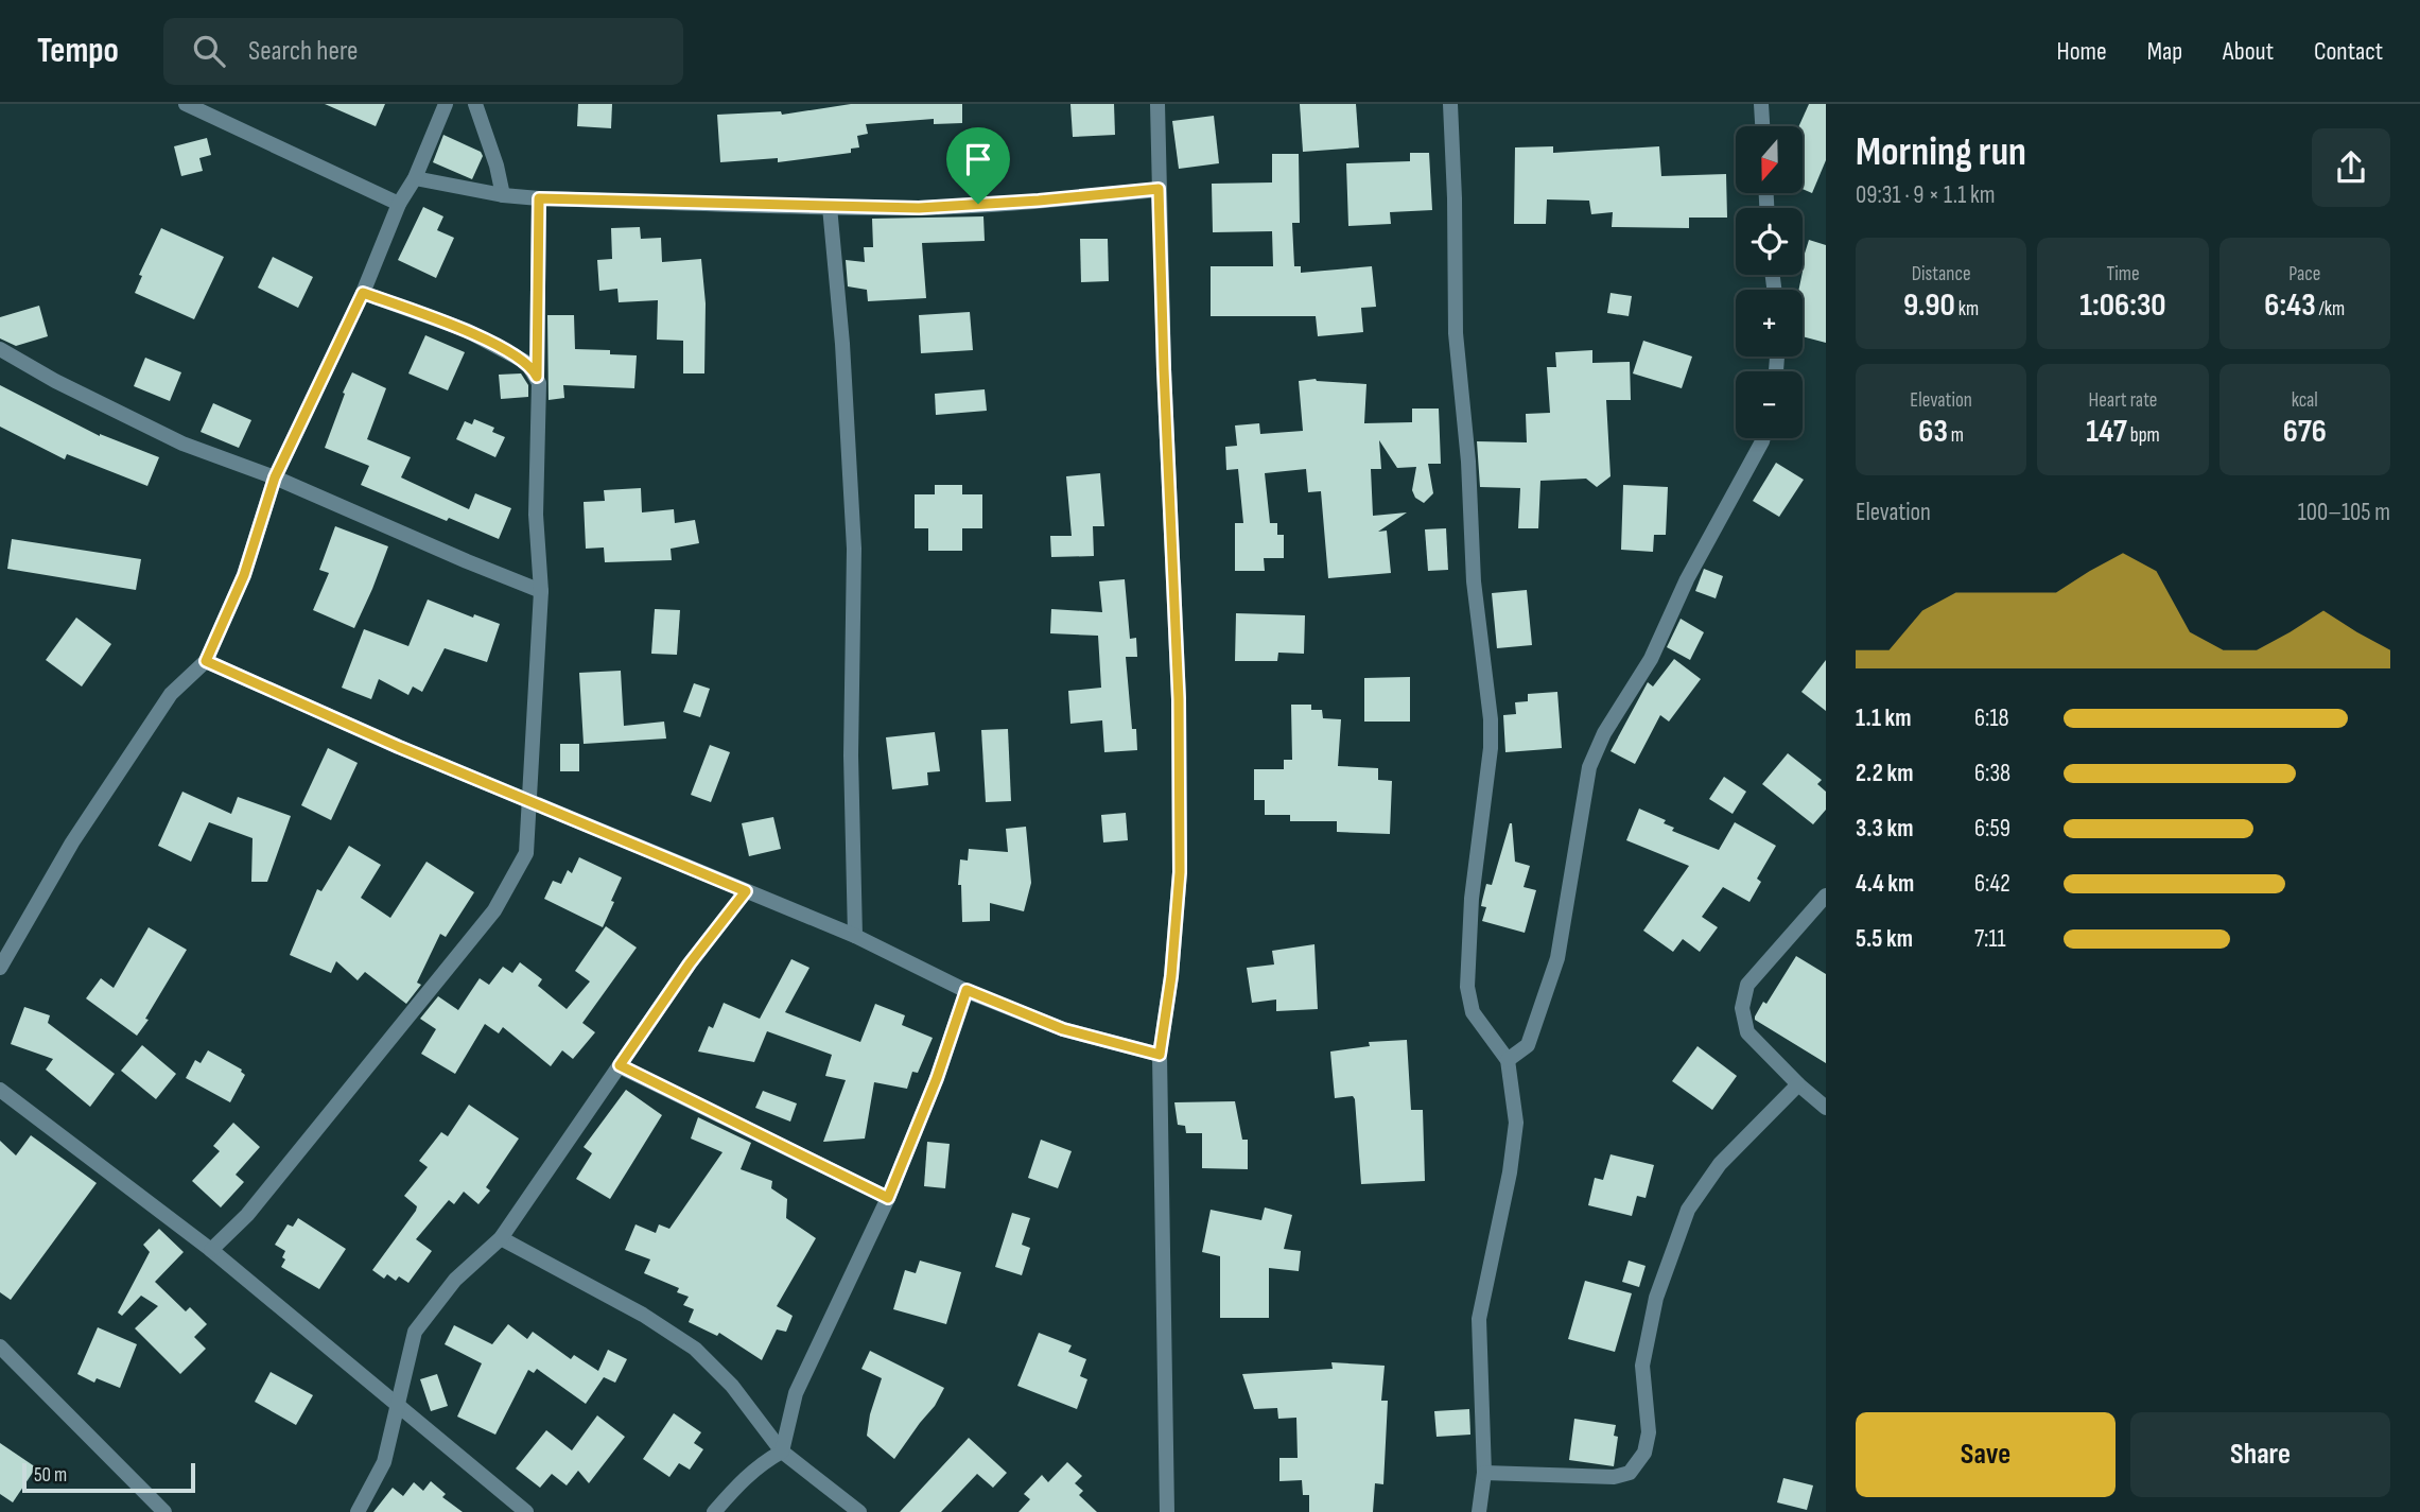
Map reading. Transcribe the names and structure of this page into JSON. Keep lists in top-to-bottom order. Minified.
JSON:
{"scale_bar":"50 m","north":"bottom","page":{"header":"Tempo","search":"Search here","nav":["Home","Map","About","Contact"],"heading":["Morning run","09:31 · 9 × 1.1 km"],"map_buttons":["+","−"],"stats":[["Distance","9.90 km"],["Time","1:06:30"],["Pace","6:43 /km"],["Elevation","63 m"],["Heart rate","147 bpm"],["kcal","676"]],"chart":["Elevation","100–105 m"],"list":[{"name":"1.1 km","note":"6:18"},{"name":"2.2 km","note":"6:38"},{"name":"3.3 km","note":"6:59"},{"name":"4.4 km","note":"6:42"},{"name":"5.5 km","note":"7:11"}],"buttons":["Save","Share"],"scale":"50 m"}}
